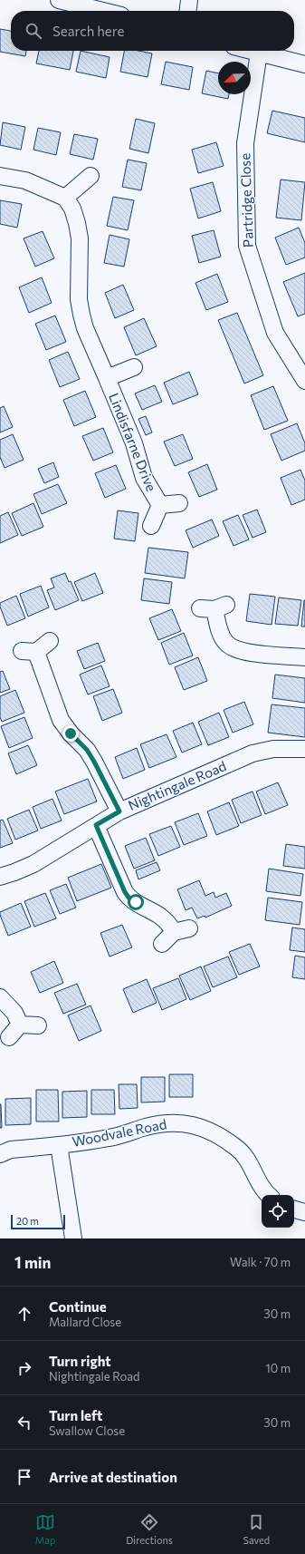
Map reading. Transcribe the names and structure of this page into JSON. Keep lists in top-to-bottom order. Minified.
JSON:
{"streets":{"street":["Partridge Close","Lindisfarne Drive","Nightingale Road","Woodvale Road"]},"scale_bar":"20 m","north":"bottom left","page":{"search":"Search here","scale":"20 m","heading":["1 min","Walk · 70 m"],"list":[["Continue","Mallard Close","30 m"],["Turn right","Nightingale Road","10 m"],["Turn left","Swallow Close","30 m"],"Arrive at destination"],"nav":["Map","Directions","Saved"]}}
